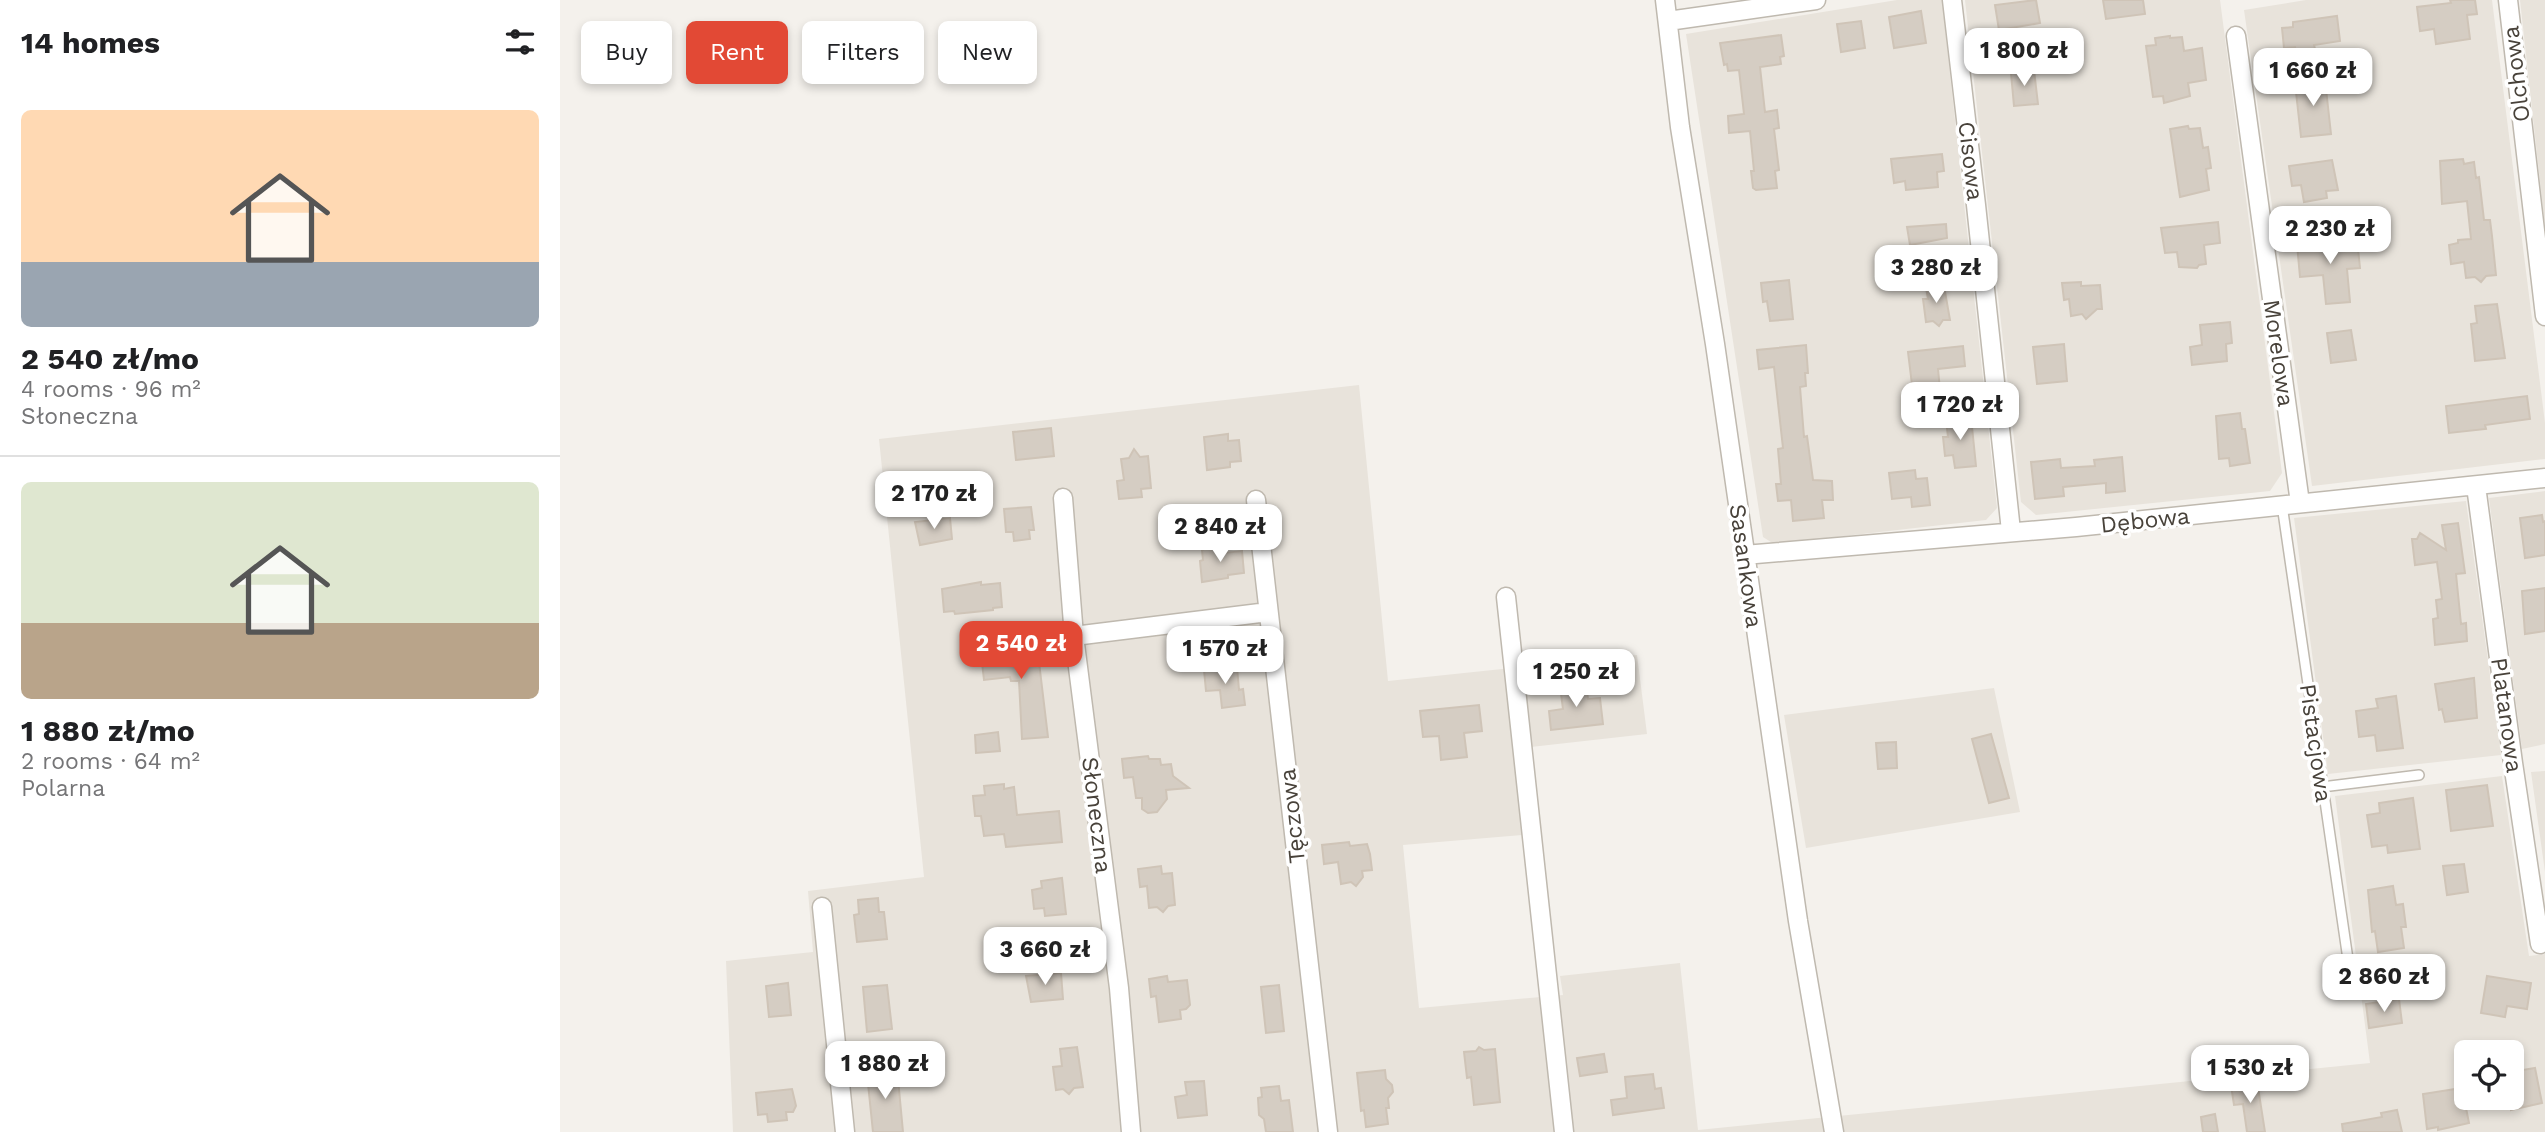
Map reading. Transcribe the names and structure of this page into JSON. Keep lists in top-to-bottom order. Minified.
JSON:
{"streets":{"street":["Olchowa","Cisowa","Morelowa","Dębowa","Sasankowa","Platanowa","Słoneczna","Tęczowa"],"lane":["Pistacjowa"]},"crossings":[["Cisowa","Dębowa"],["Morelowa","Dębowa"],["Dębowa","Sasankowa"],["Dębowa","Platanowa"],["Dębowa","Pistacjowa"]],"page":{"heading":"14 homes","chip":["Buy","Rent","Filters","New"],"price":["1 800 zł","1 660 zł","2 230 zł","3 280 zł","1 720 zł","2 170 zł","2 840 zł","2 540 zł","1 570 zł","1 250 zł","3 660 zł","2 860 zł","1 880 zł","1 530 zł"],"list":[{"name":"2 540 zł/mo","note":"4 rooms · 96 m² · Słoneczna"},{"name":"1 880 zł/mo","note":"2 rooms · 64 m² · Polarna"}]}}
